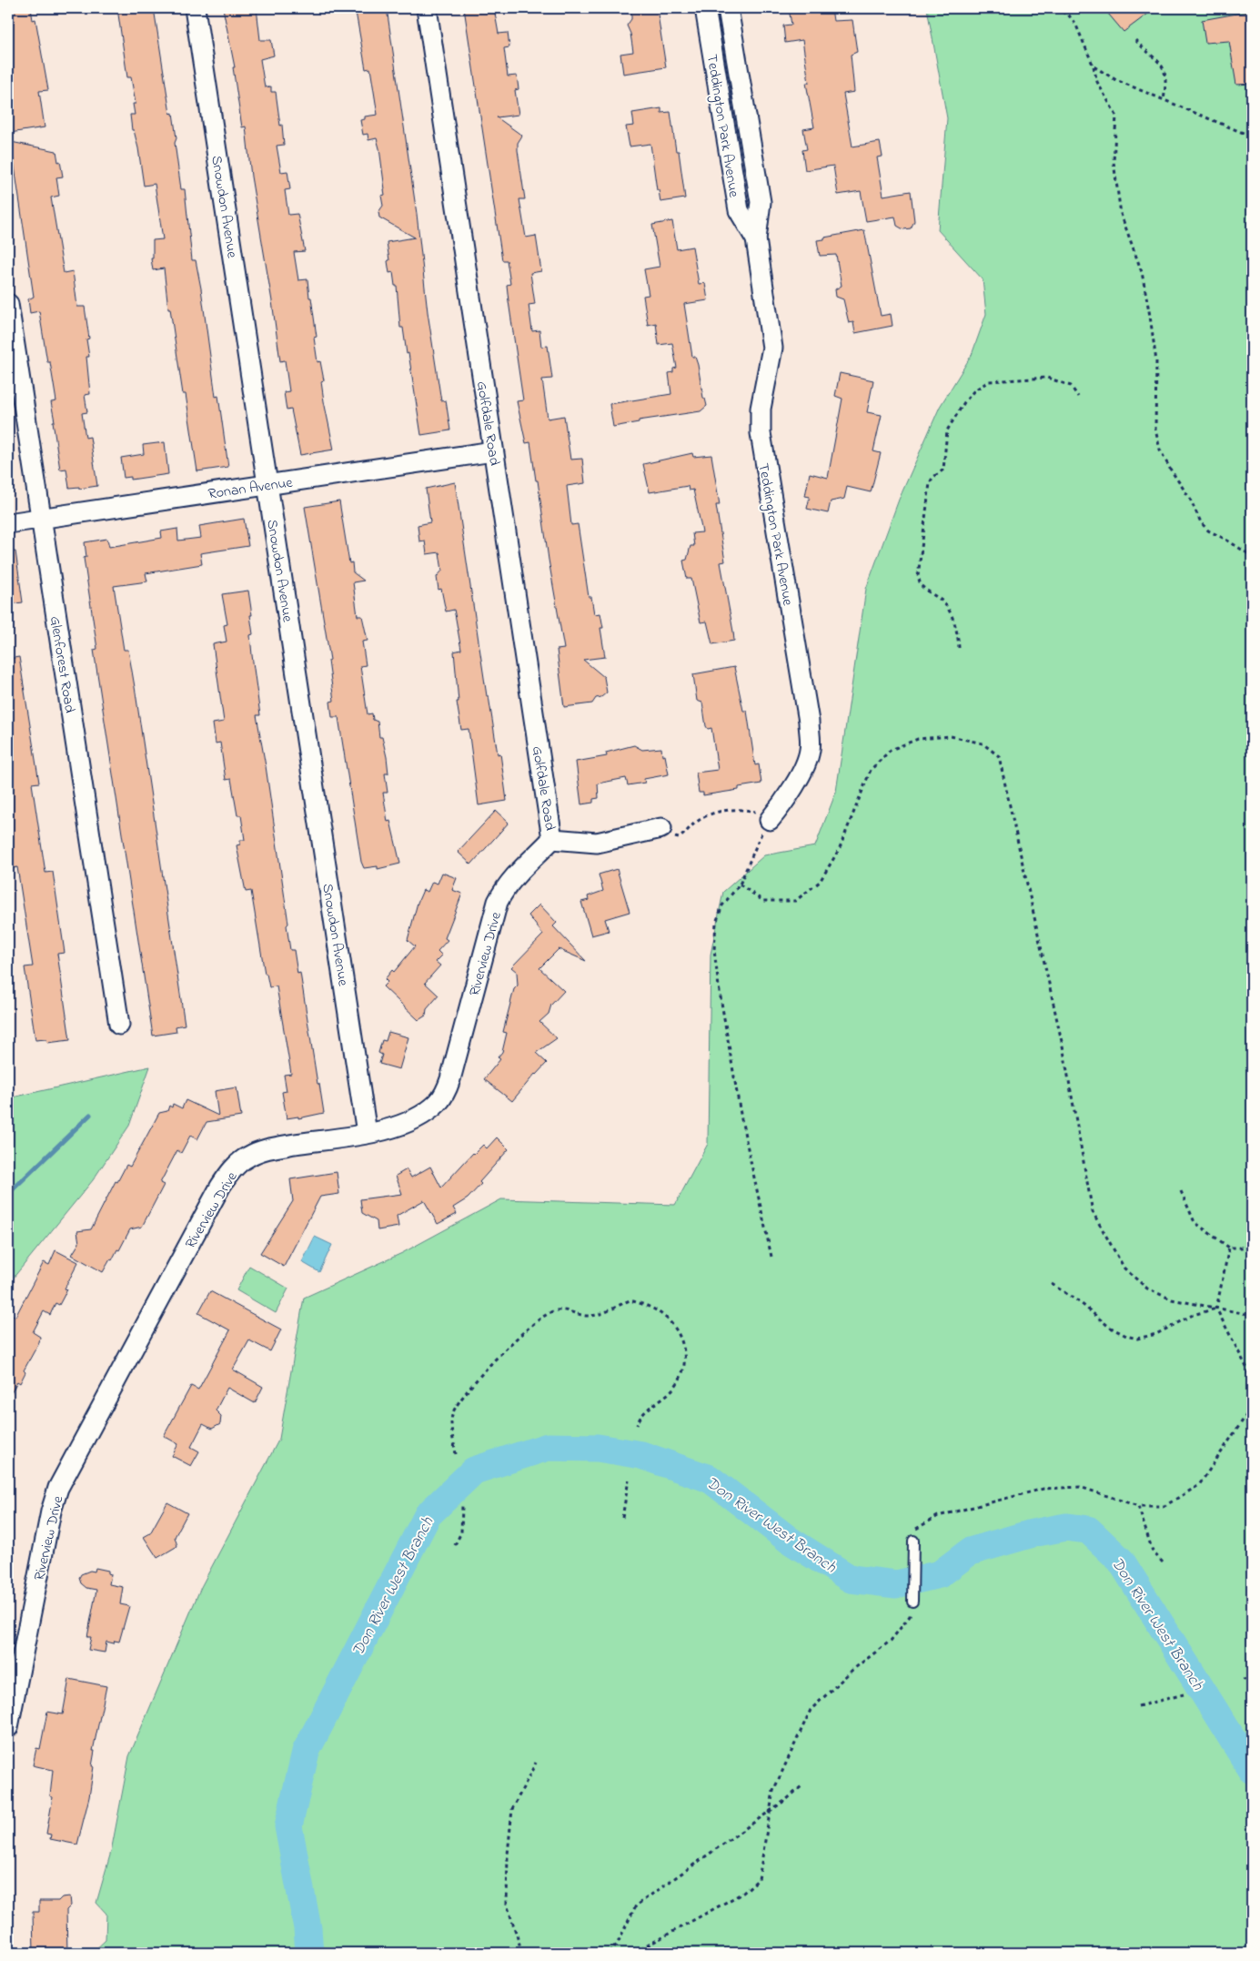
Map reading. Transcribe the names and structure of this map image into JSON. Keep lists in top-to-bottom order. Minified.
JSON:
{"streets":{"street":["Teddington Park Avenue","Snowdon Avenue","Golfdale Road","Ronan Avenue","Glenforest Road","Riverview Drive"]},"crossings":[["Snowdon Avenue","Ronan Avenue"],["Snowdon Avenue","Riverview Drive"],["Golfdale Road","Ronan Avenue"],["Golfdale Road","Riverview Drive"],["Ronan Avenue","Glenforest Road"]],"water":["Don River West Branch"]}
